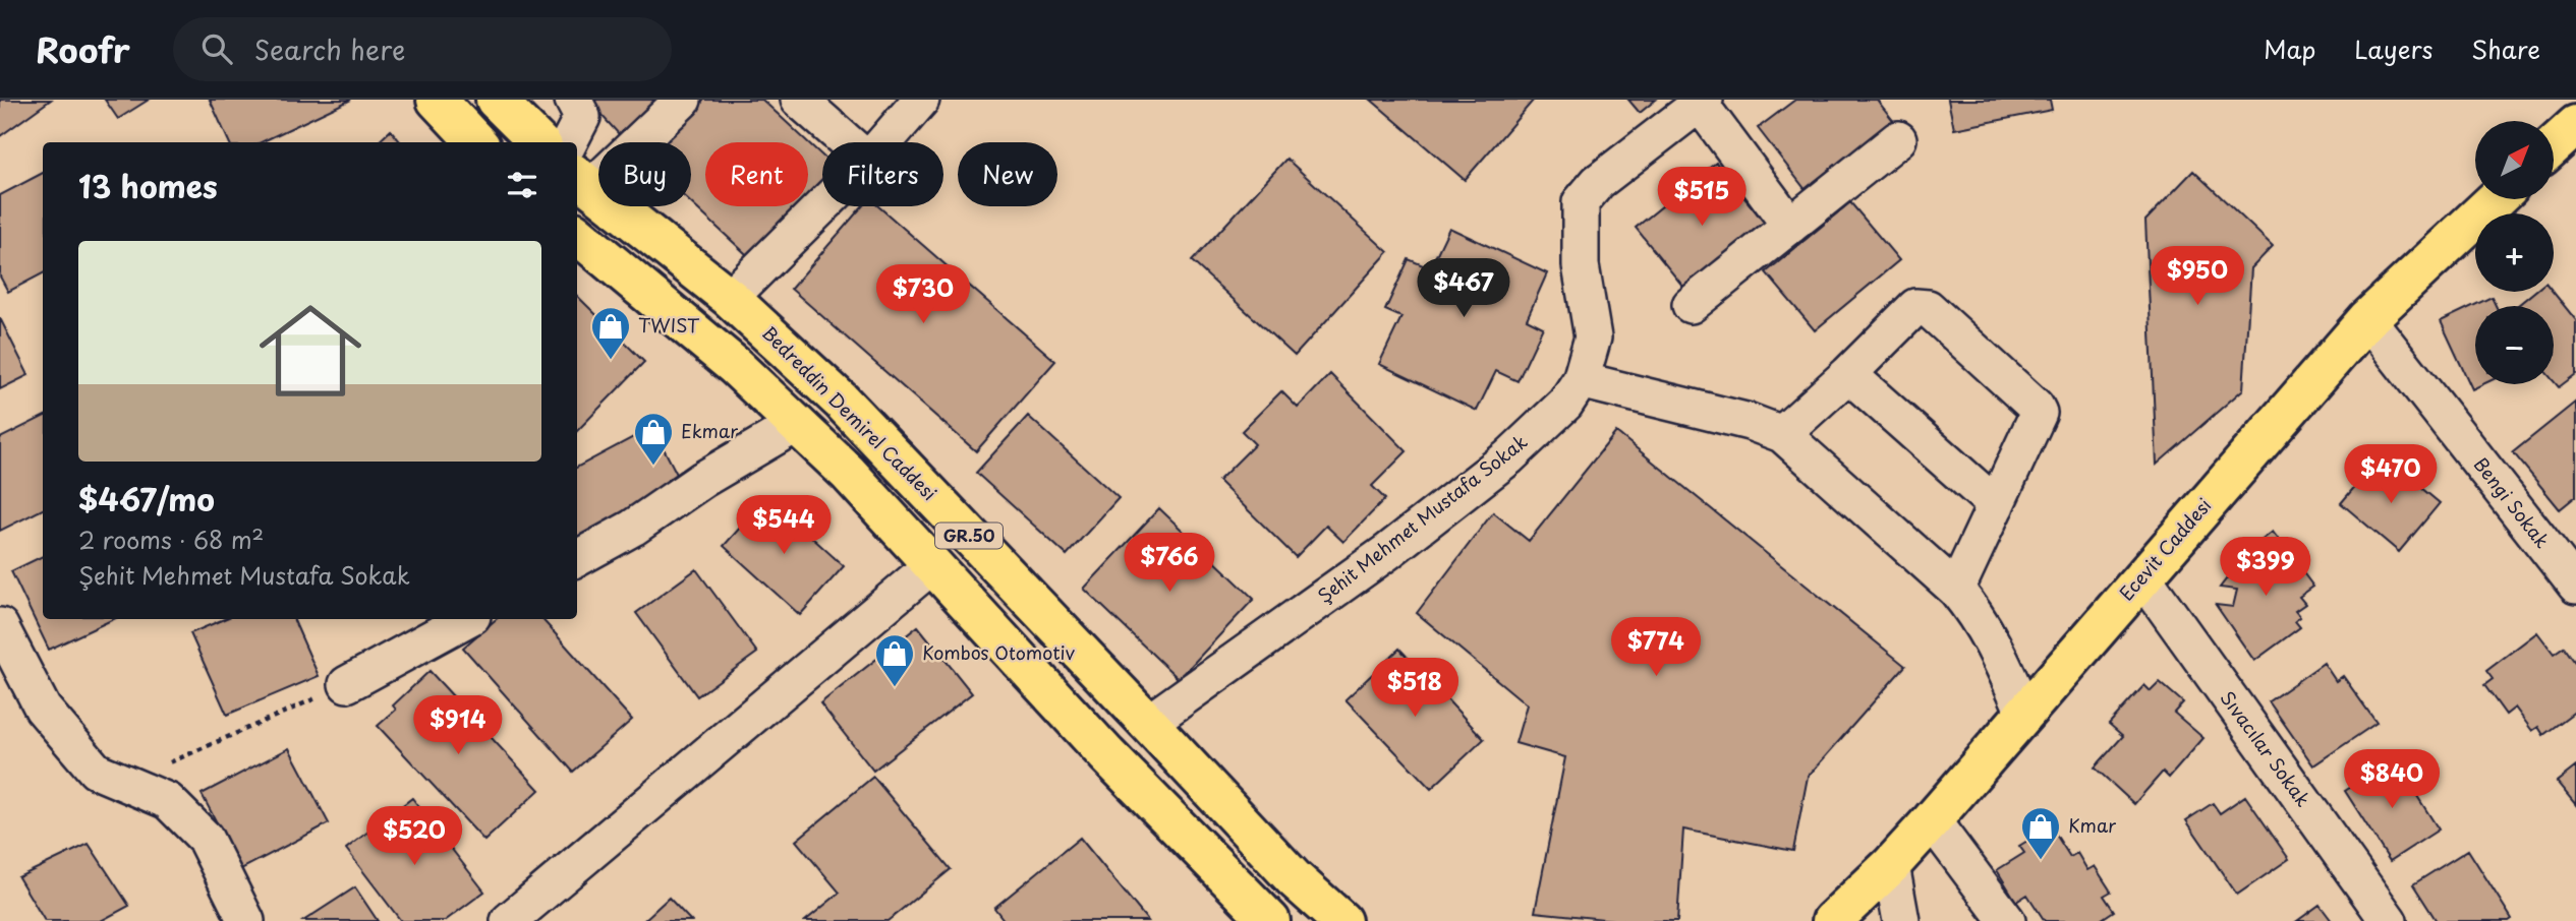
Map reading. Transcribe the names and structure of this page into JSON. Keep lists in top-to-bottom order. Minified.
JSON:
{"streets":{"main road":["Bedreddin Demirel Caddesi","GR.50","Ecevit Caddesi"],"street":["Bengi Sokak","Şehit Mehmet Mustafa Sokak","Sıvacılar Sokak"]},"crossings":[["Bedreddin Demirel Caddesi","Şehit Mehmet Mustafa Sokak"],["Bengi Sokak","Ecevit Caddesi"],["Ecevit Caddesi","Sıvacılar Sokak"]],"places":{"shop":["TWIST","Ekmar","Kombos Otomotiv","Kmar"]},"north":"top right","page":{"header":"Roofr","search":"Search here","nav":["Map","Layers","Share"],"map_buttons":["+","−"],"chip":["Buy","Rent","Filters","New"],"heading":"13 homes","price":["$515","$950","$467","$730","$470","$544","$766","$399","$774","$518","$914","$840","$520"],"list":[{"name":"$467/mo","note":"2 rooms · 68 m² · Şehit Mehmet Mustafa Sokak"}]}}
